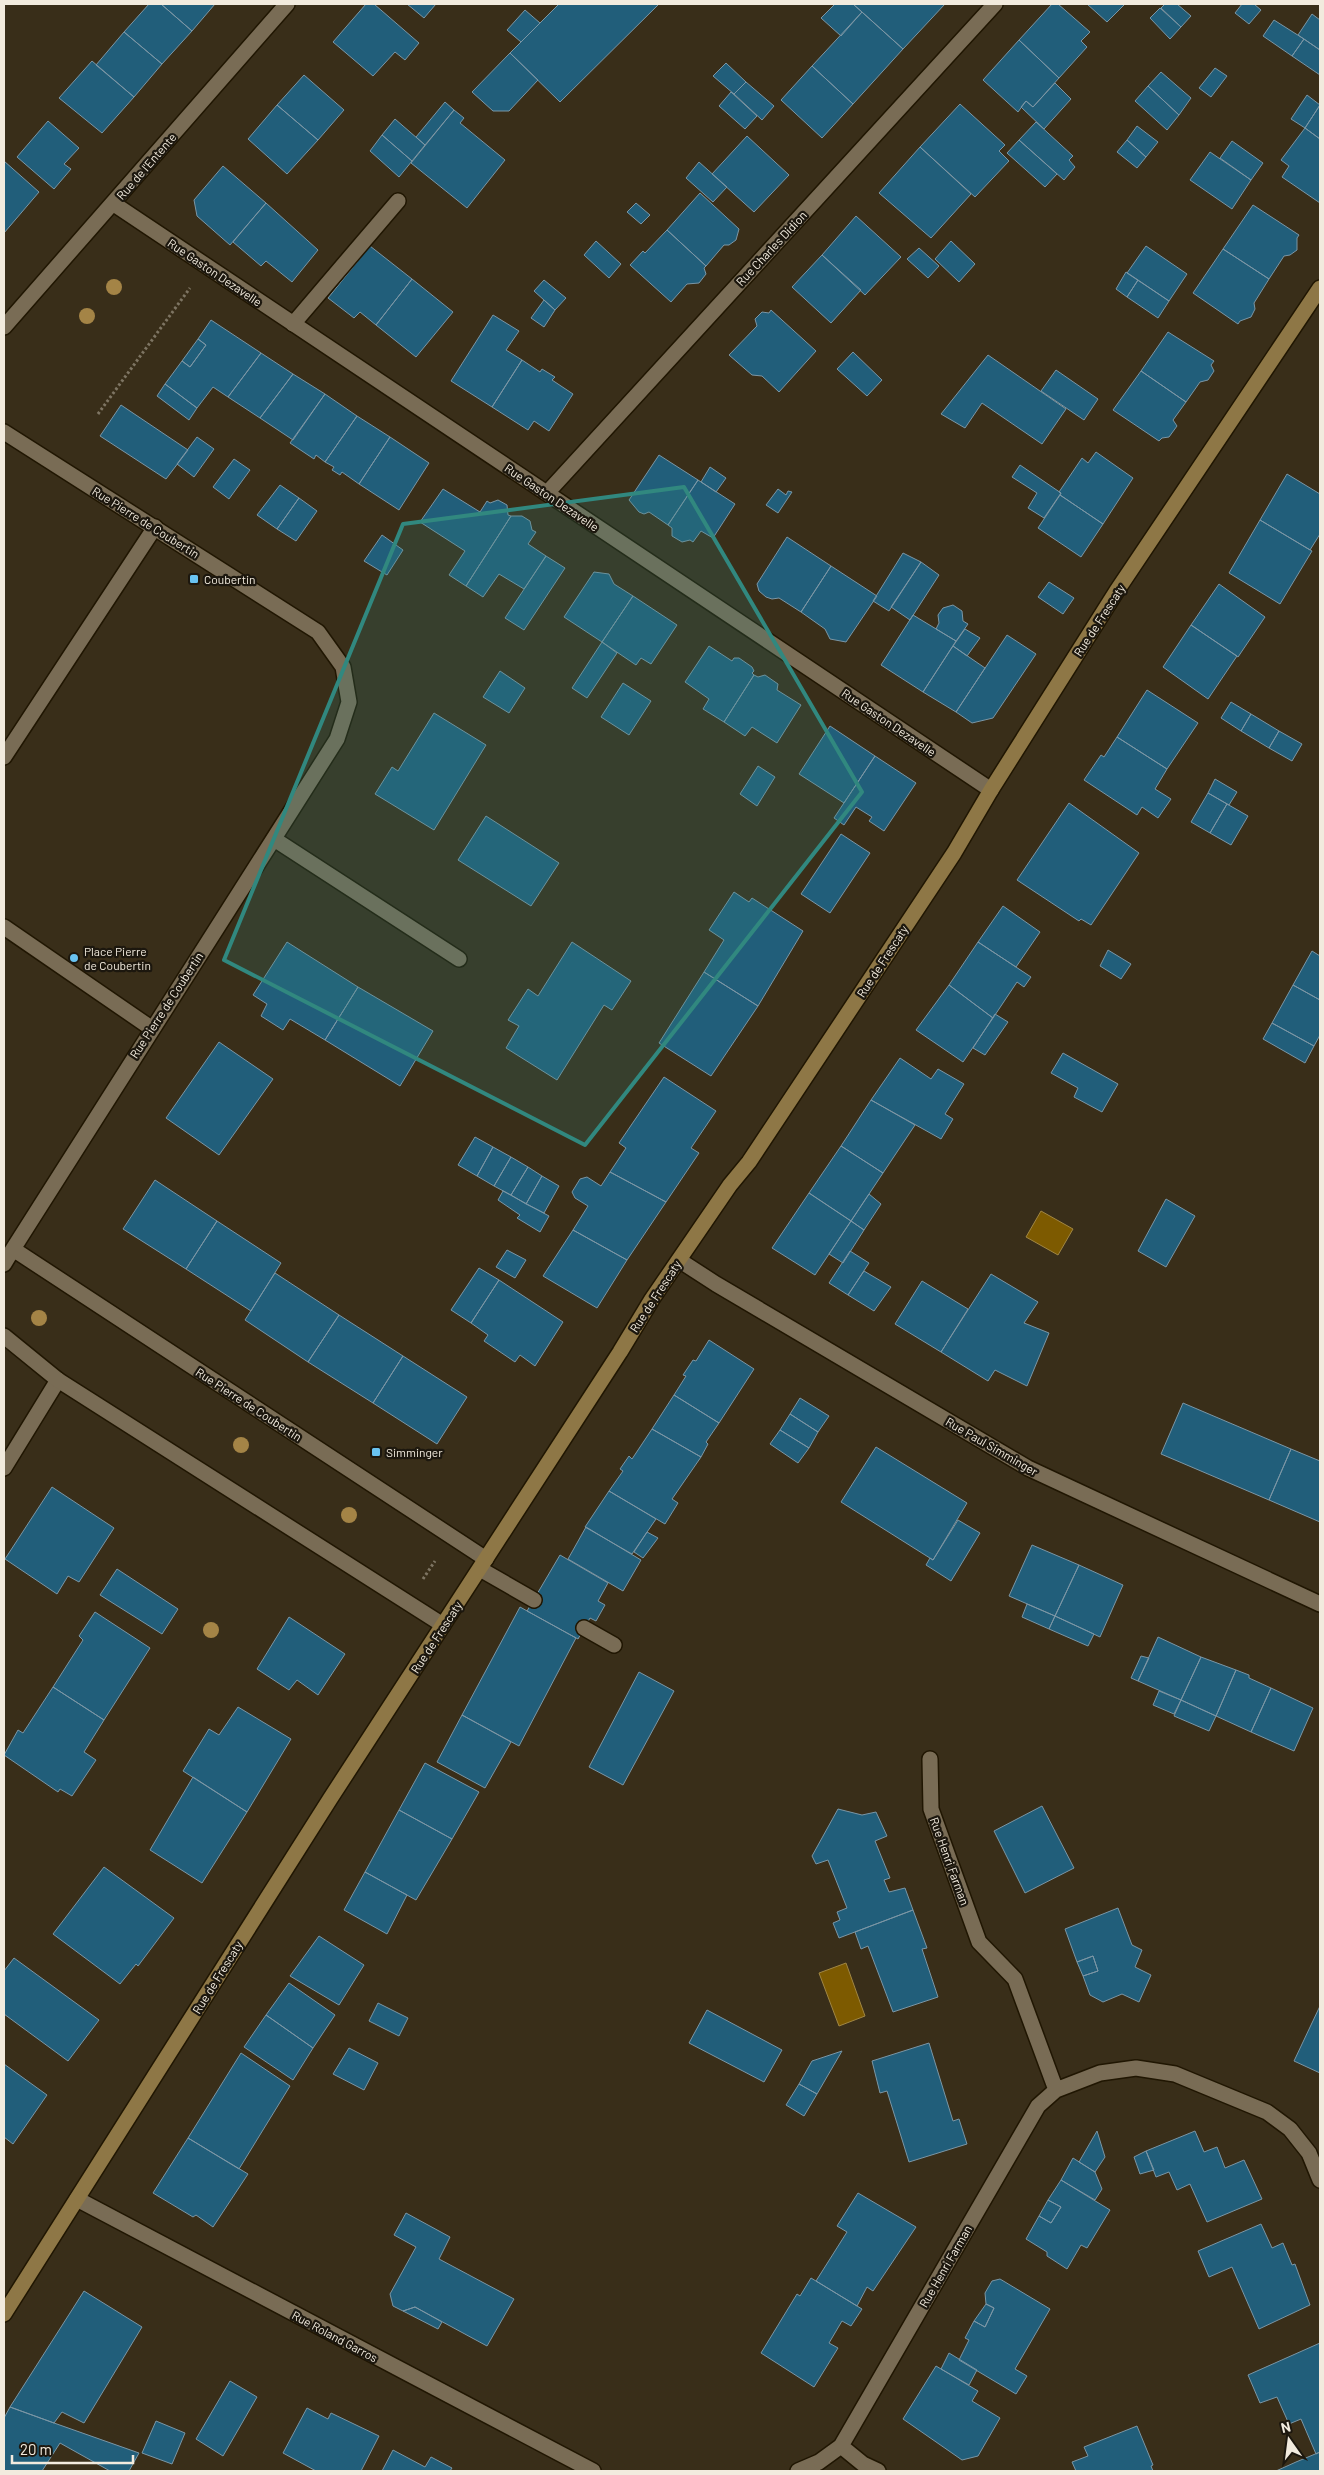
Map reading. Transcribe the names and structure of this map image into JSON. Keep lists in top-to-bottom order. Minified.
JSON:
{"streets":{"street":["Rue de l'Entente","Rue Charles Didion","Rue Gaston Dezavelle","Rue Pierre de Coubertin","Rue de Frescaty","Rue Paul Simminger","Rue Henri Farman","Rue Roland Garros"]},"crossings":[["Rue de l'Entente","Rue Gaston Dezavelle"],["Rue Charles Didion","Rue Gaston Dezavelle"],["Rue Gaston Dezavelle","Rue de Frescaty"],["Rue Pierre de Coubertin","Rue de Frescaty"],["Rue de Frescaty","Rue Paul Simminger"],["Rue de Frescaty","Rue Roland Garros"]],"places":{"transit":["Coubertin","Simminger"],"other":["Place Pierre de Coubertin"]},"scale_bar":"20 m","north":"top"}
